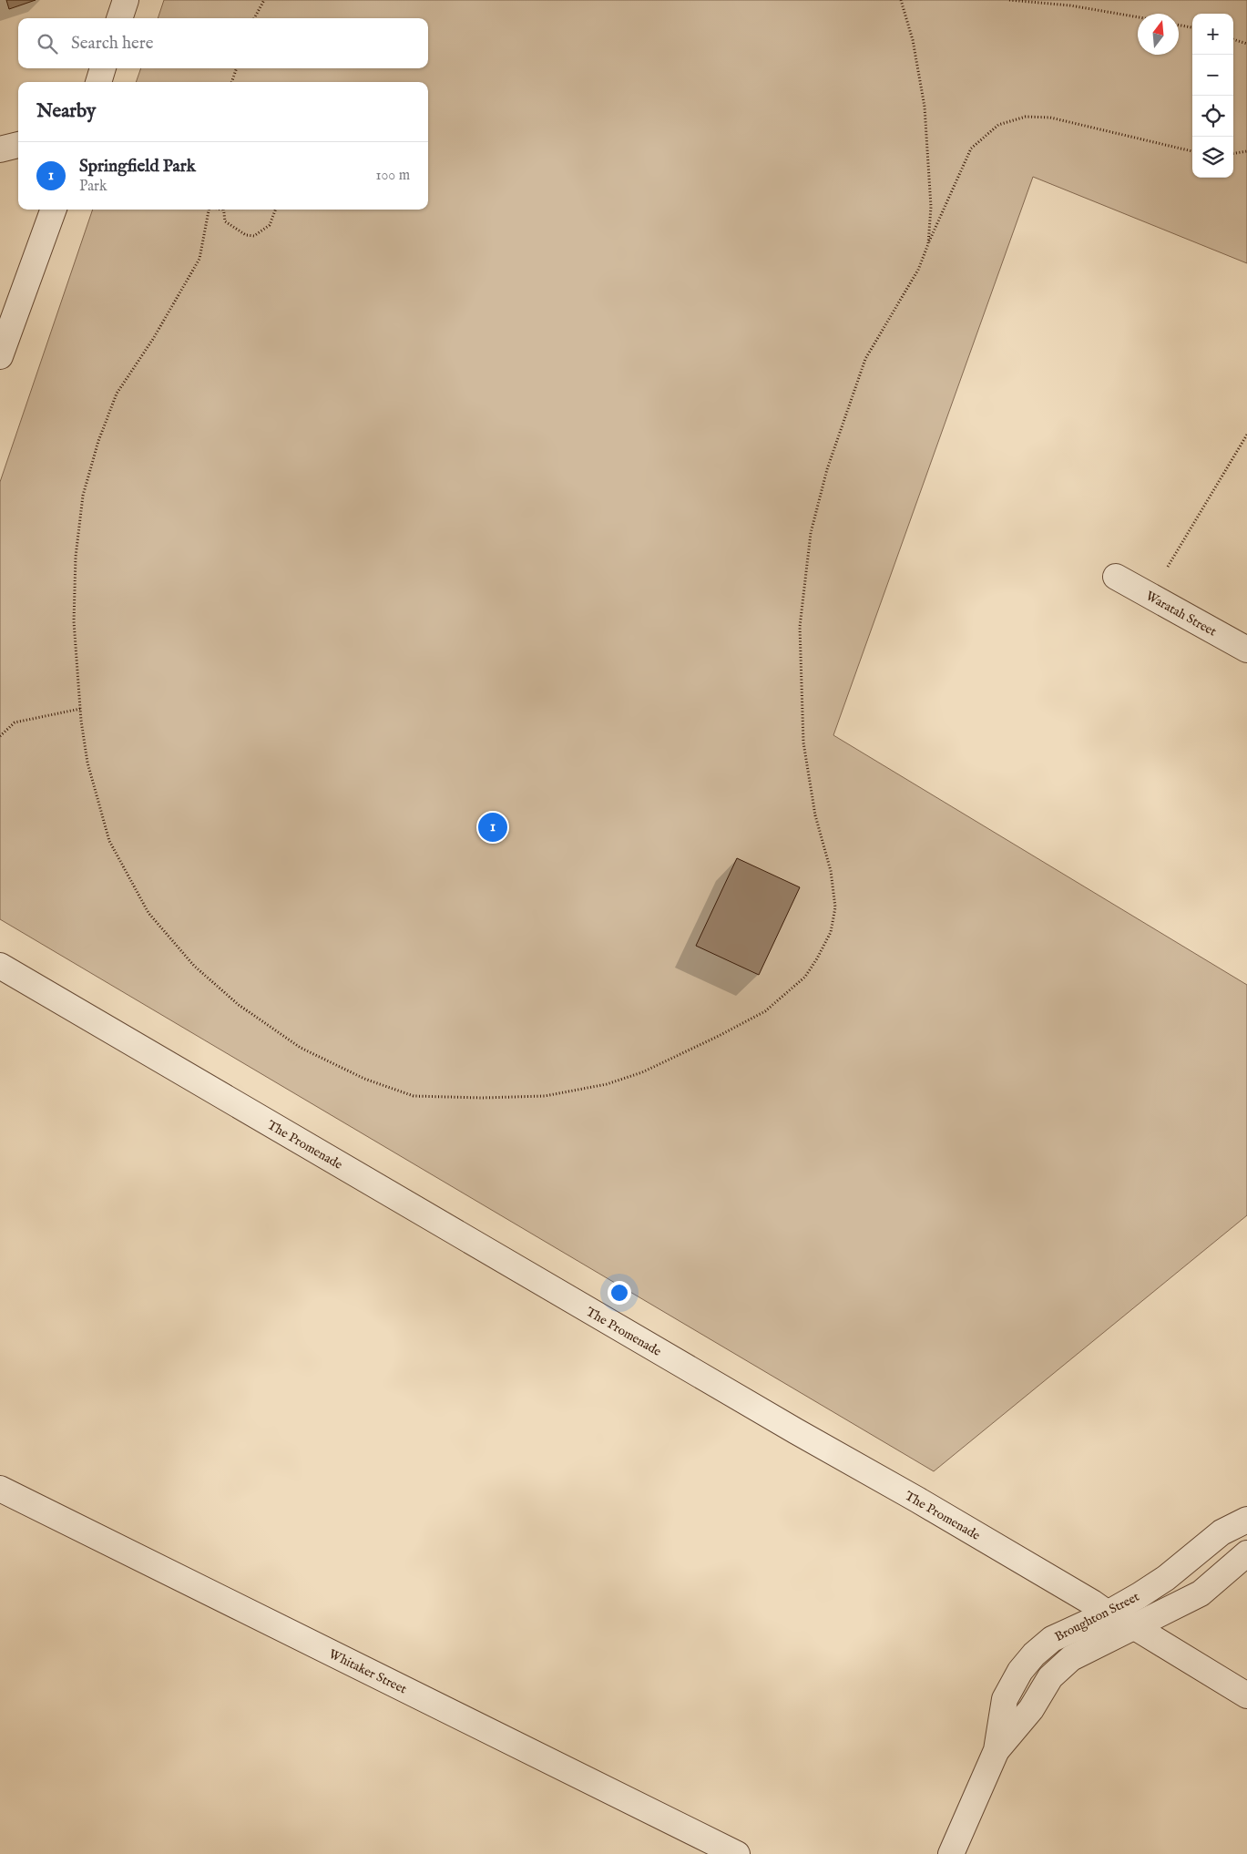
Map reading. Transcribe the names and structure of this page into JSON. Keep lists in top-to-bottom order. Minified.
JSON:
{"streets":{"street":["Waratah Street","The Promenade","Broughton Street","Whitaker Street"]},"crossings":[["The Promenade","Broughton Street"]],"north":"top","page":{"map_buttons":["+","−"],"search":"Search here","heading":"Nearby","list":[{"mark":"1","name":"Springfield Park","note":"Park","value":"100 m"}],"pins":"1"}}
